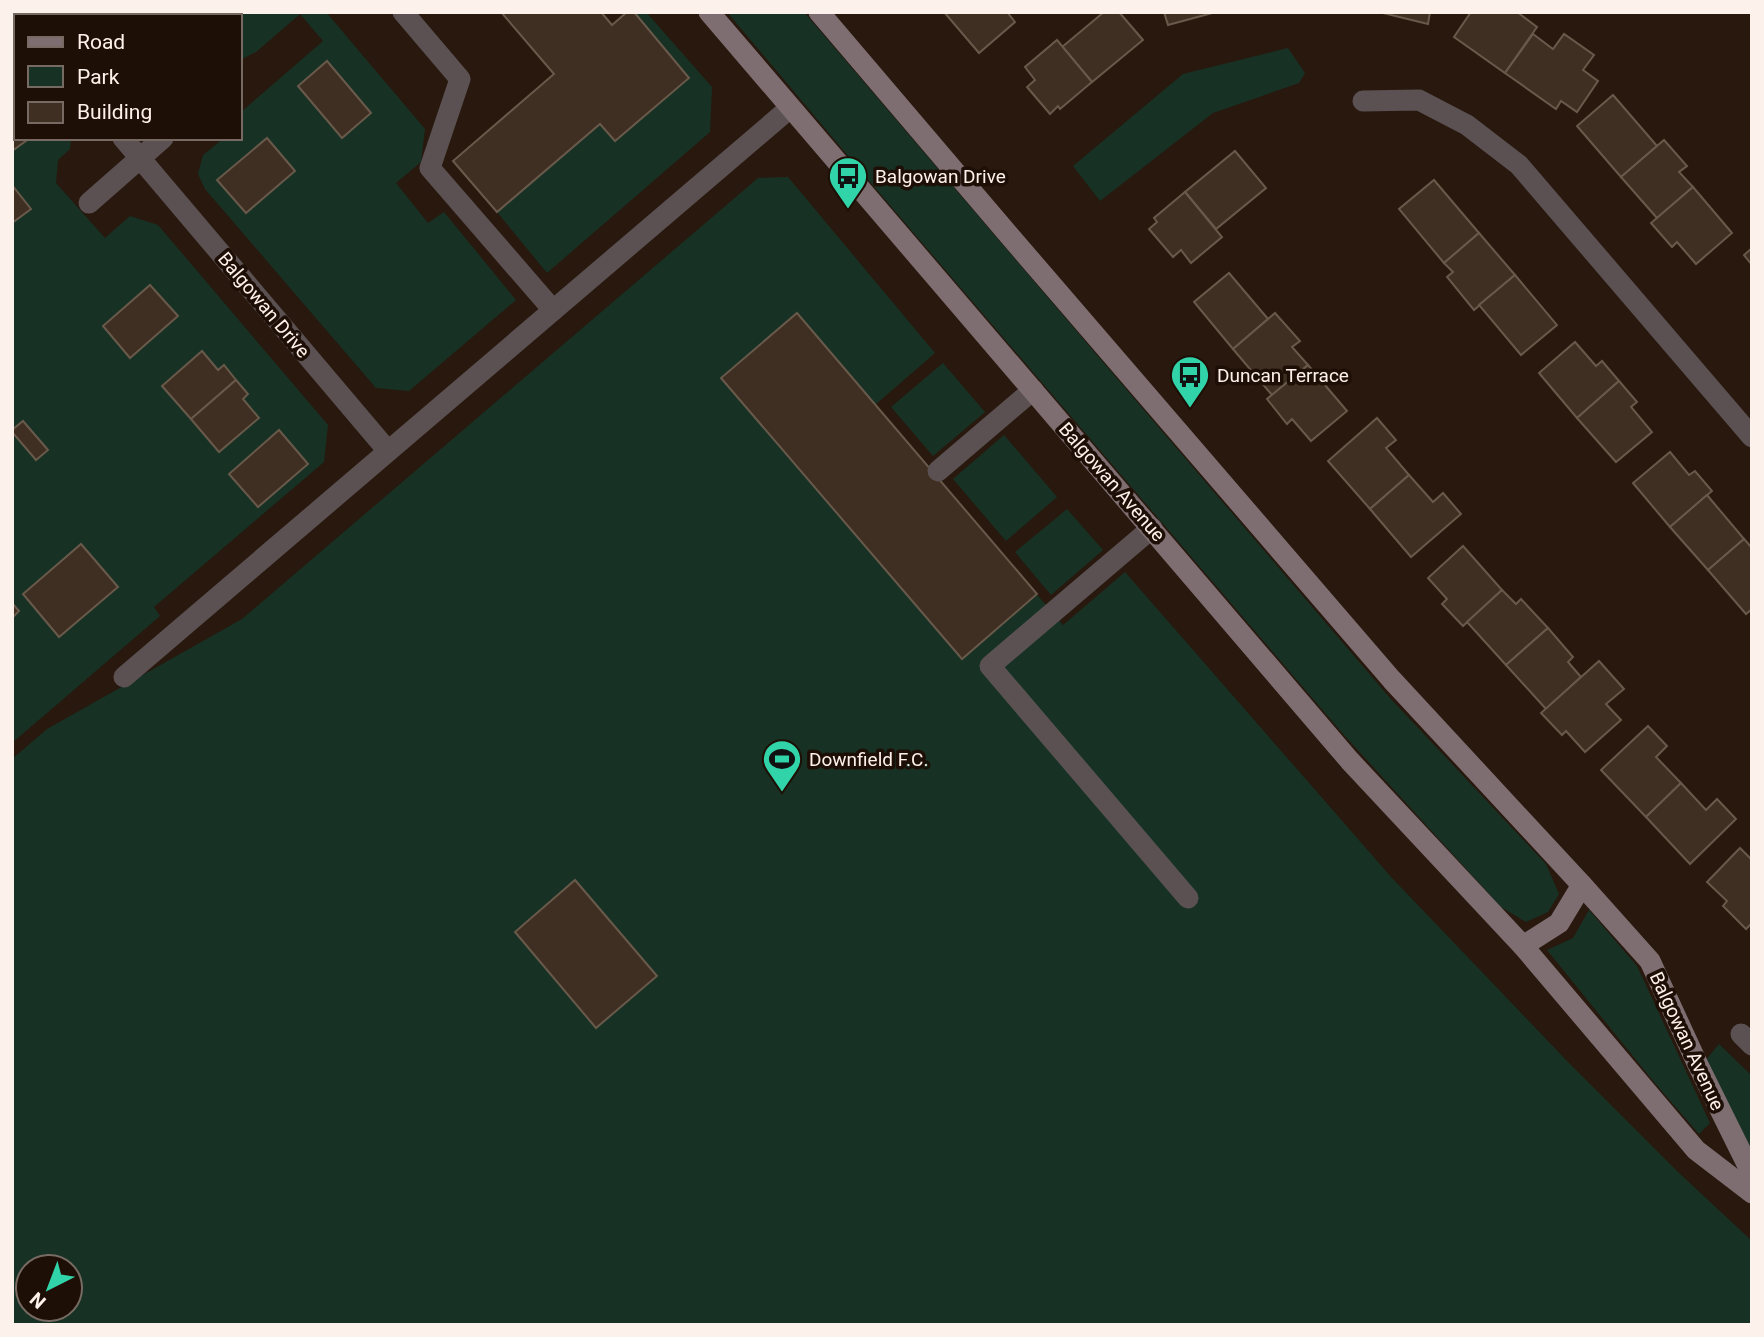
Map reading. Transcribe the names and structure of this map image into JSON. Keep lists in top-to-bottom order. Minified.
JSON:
{"streets":{"street":["Balgowan Drive","Balgowan Avenue"]},"places":{"bus stop":["Balgowan Drive","Duncan Terrace"],"sports":["Downfield F.C."]},"legend":["Road","Park","Building"],"north":"bottom left"}
